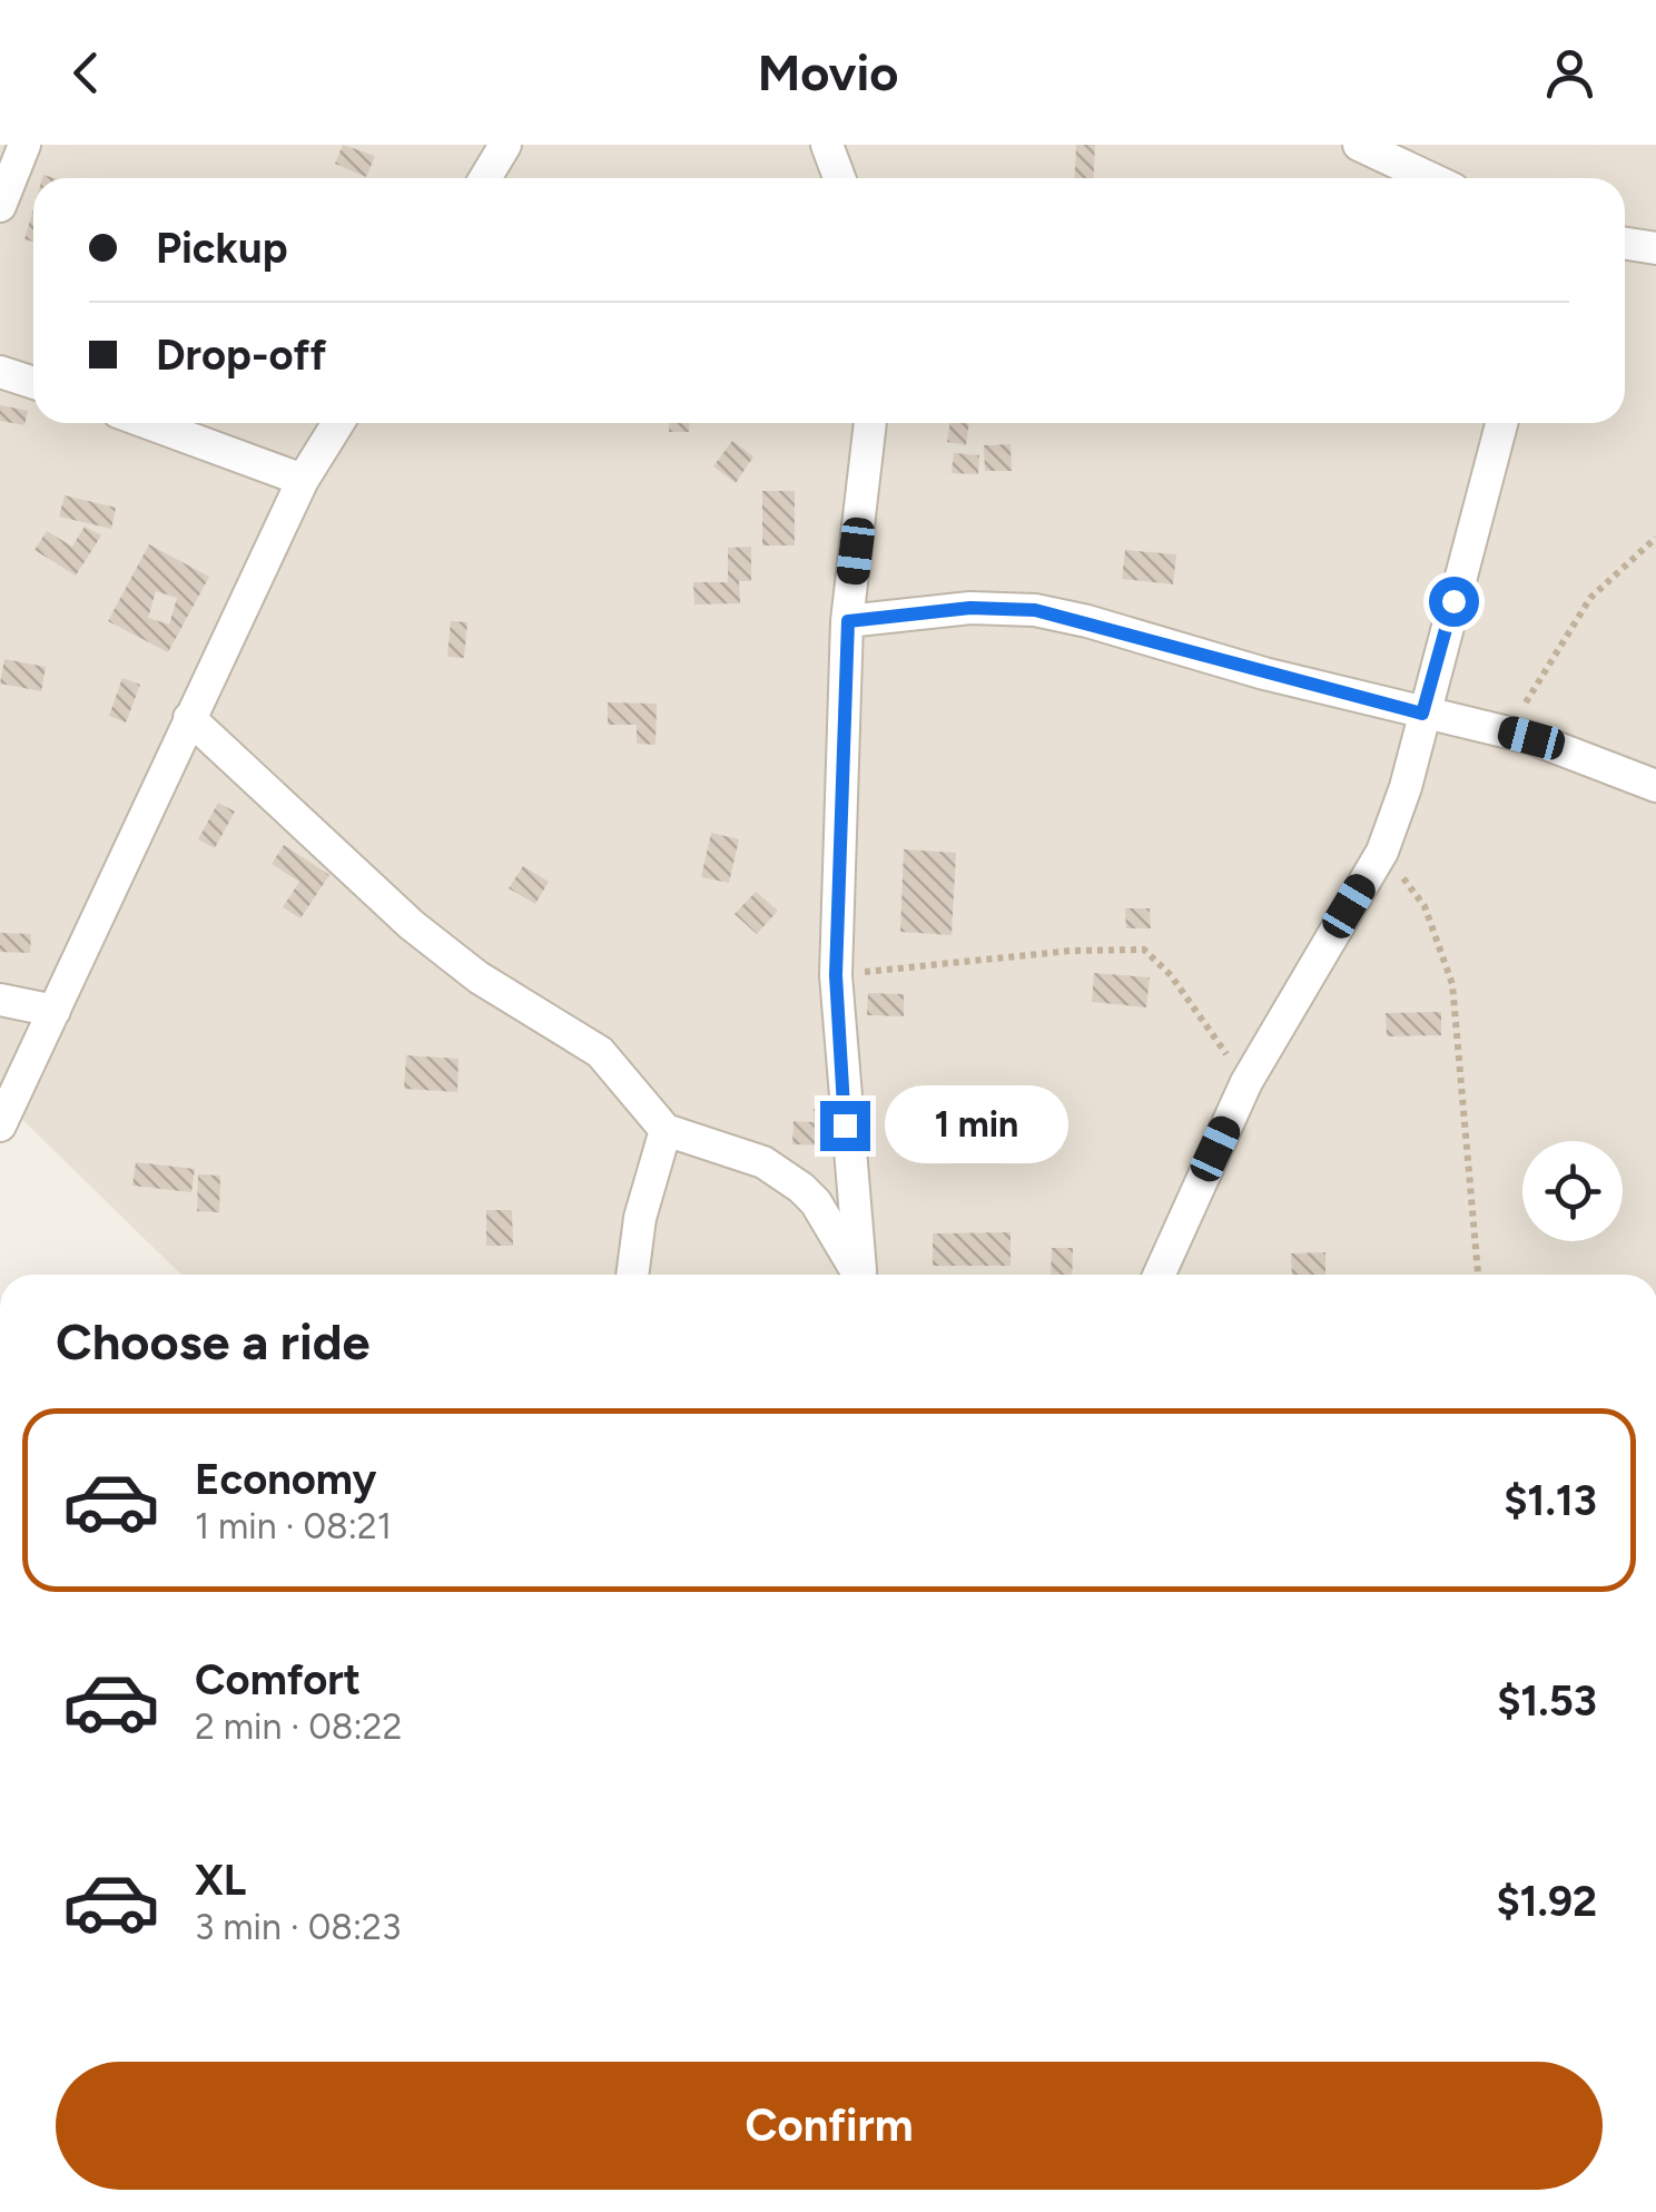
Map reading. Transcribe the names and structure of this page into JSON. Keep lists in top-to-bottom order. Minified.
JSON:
{"page":{"header":"Movio","banner":["Pickup","Drop-off"],"bubble":"1 min","heading":"Choose a ride","list":[{"name":"Economy","note":"1 min · 08:21","value":"$1.13"},{"name":"Comfort","note":"2 min · 08:22","value":"$1.53"},{"name":"XL","note":"3 min · 08:23","value":"$1.92"}],"buttons":"Confirm"}}
